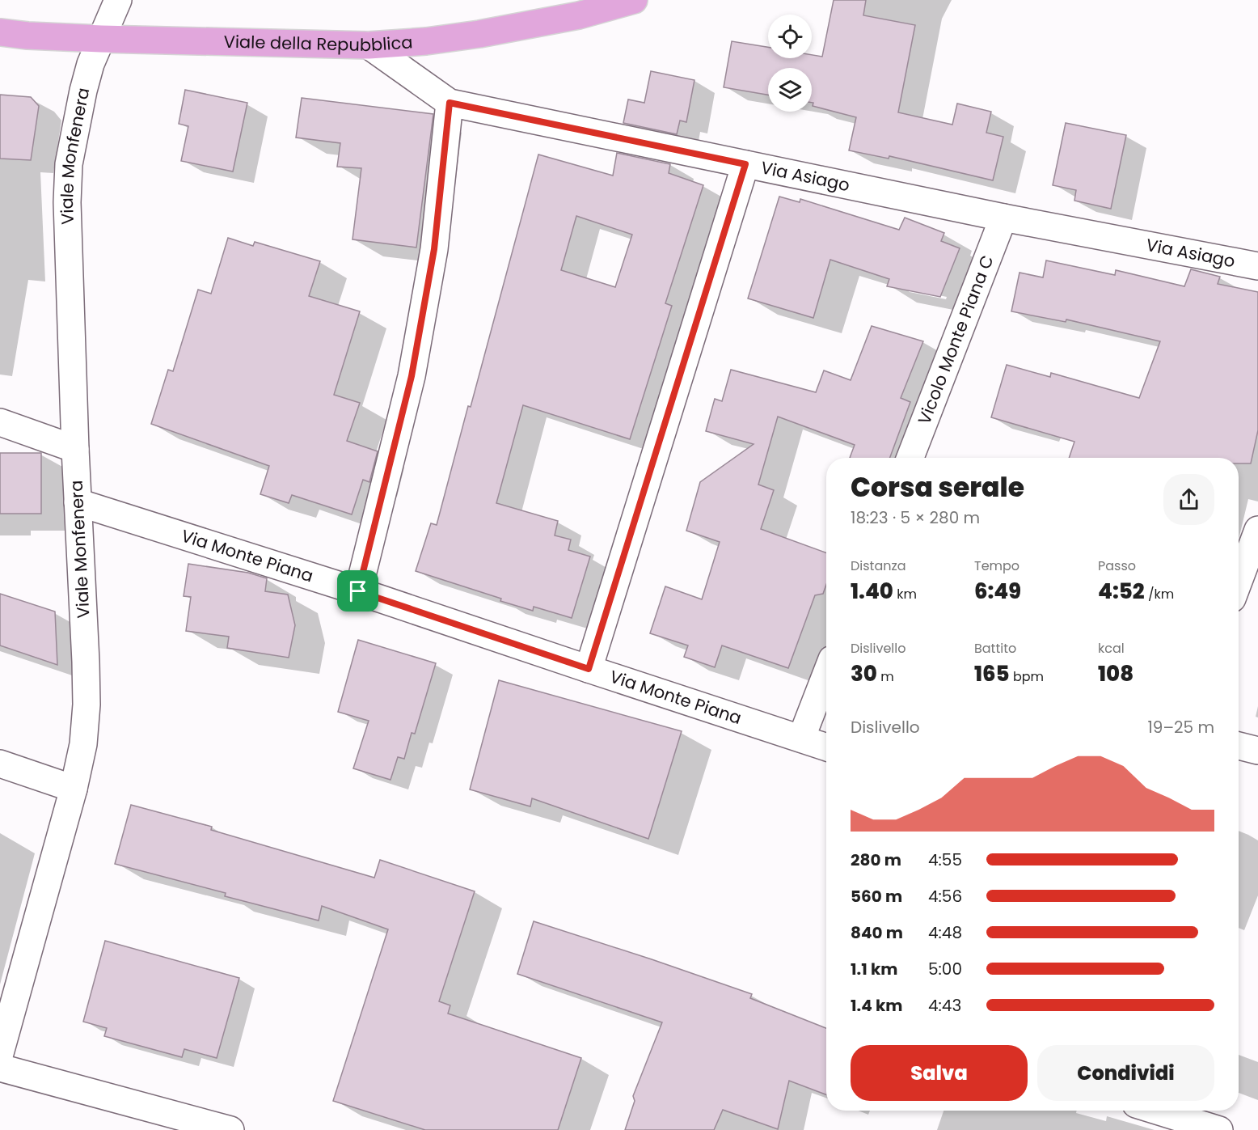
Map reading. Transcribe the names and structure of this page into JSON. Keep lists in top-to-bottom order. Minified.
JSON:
{"streets":{"main road":["Viale della Repubblica"],"street":["Viale Monfenera","Via Asiago","Vicolo Monte Piana C","Via Monte Piana"]},"crossings":[["Viale della Repubblica","Viale Monfenera"],["Viale della Repubblica","Via Asiago"],["Viale Monfenera","Via Monte Piana"],["Via Asiago","Vicolo Monte Piana C"]],"page":{"heading":["Corsa serale","18:23 · 5 × 280 m"],"stats":[["Distanza","1.40 km"],["Tempo","6:49"],["Passo","4:52 /km"],["Dislivello","30 m"],["Battito","165 bpm"],["kcal","108"]],"chart":["Dislivello","19–25 m"],"list":[{"name":"280 m","note":"4:55"},{"name":"560 m","note":"4:56"},{"name":"840 m","note":"4:48"},{"name":"1.1 km","note":"5:00"},{"name":"1.4 km","note":"4:43"}],"buttons":["Salva","Condividi"]}}
